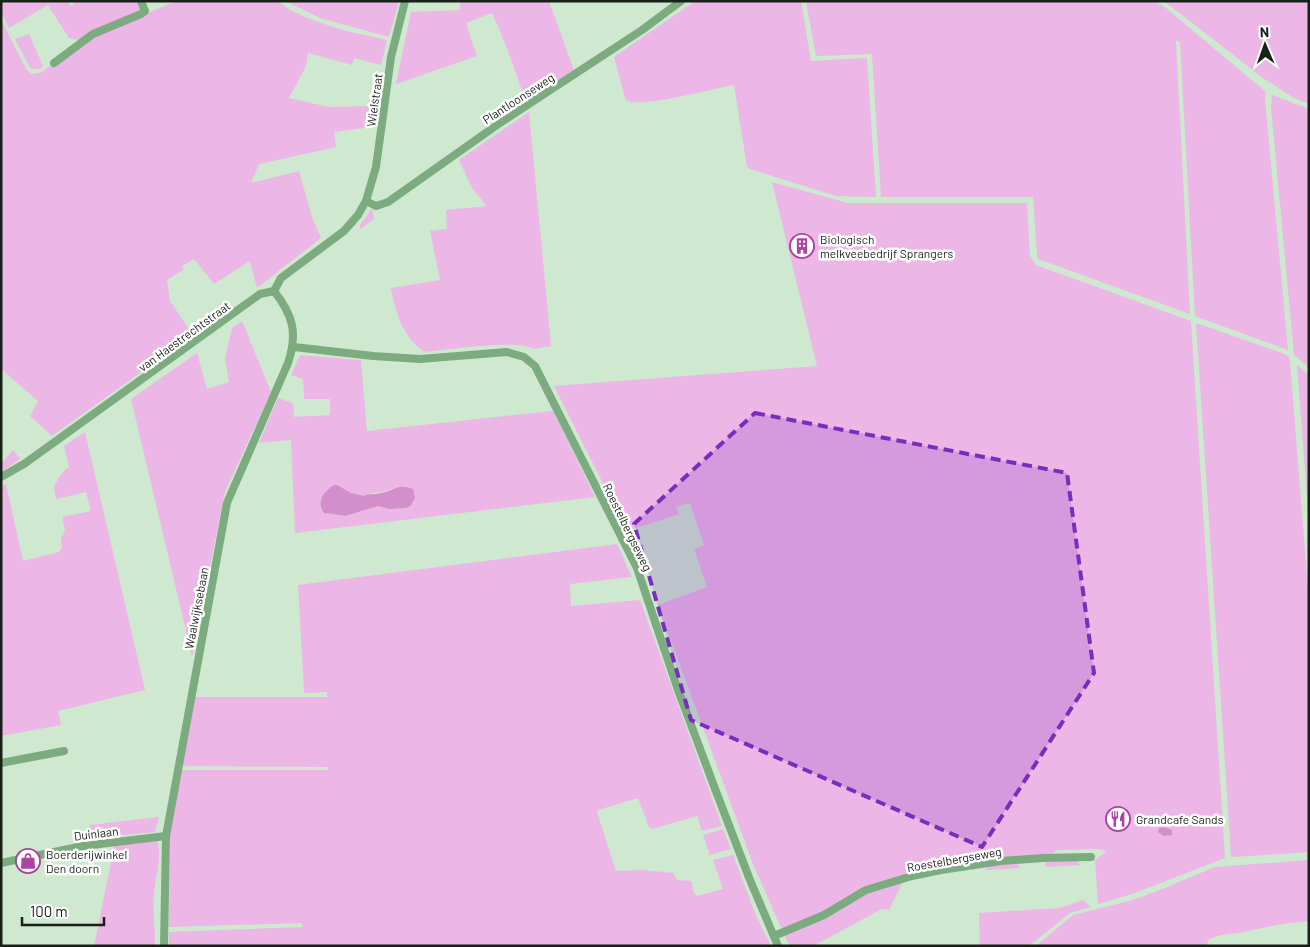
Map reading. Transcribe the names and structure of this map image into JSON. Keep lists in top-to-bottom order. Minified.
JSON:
{"streets":{"street":["Plantloonseweg","Wielstraat","van Haestrechtstraat","Roestelbergseweg","Waalwijksebaan","Duinlaan"]},"crossings":[["Plantloonseweg","Wielstraat"],["Plantloonseweg","van Haestrechtstraat"],["Wielstraat","van Haestrechtstraat"],["van Haestrechtstraat","Waalwijksebaan"],["Roestelbergseweg","Waalwijksebaan"],["Waalwijksebaan","Duinlaan"]],"places":{"building":["Biologisch melkveebedrijf Sprangers"],"restaurant":["Grandcafe Sands"],"shop":["Boerderijwinkel Den doorn"]},"scale_bar":"100 m","north":"top"}
